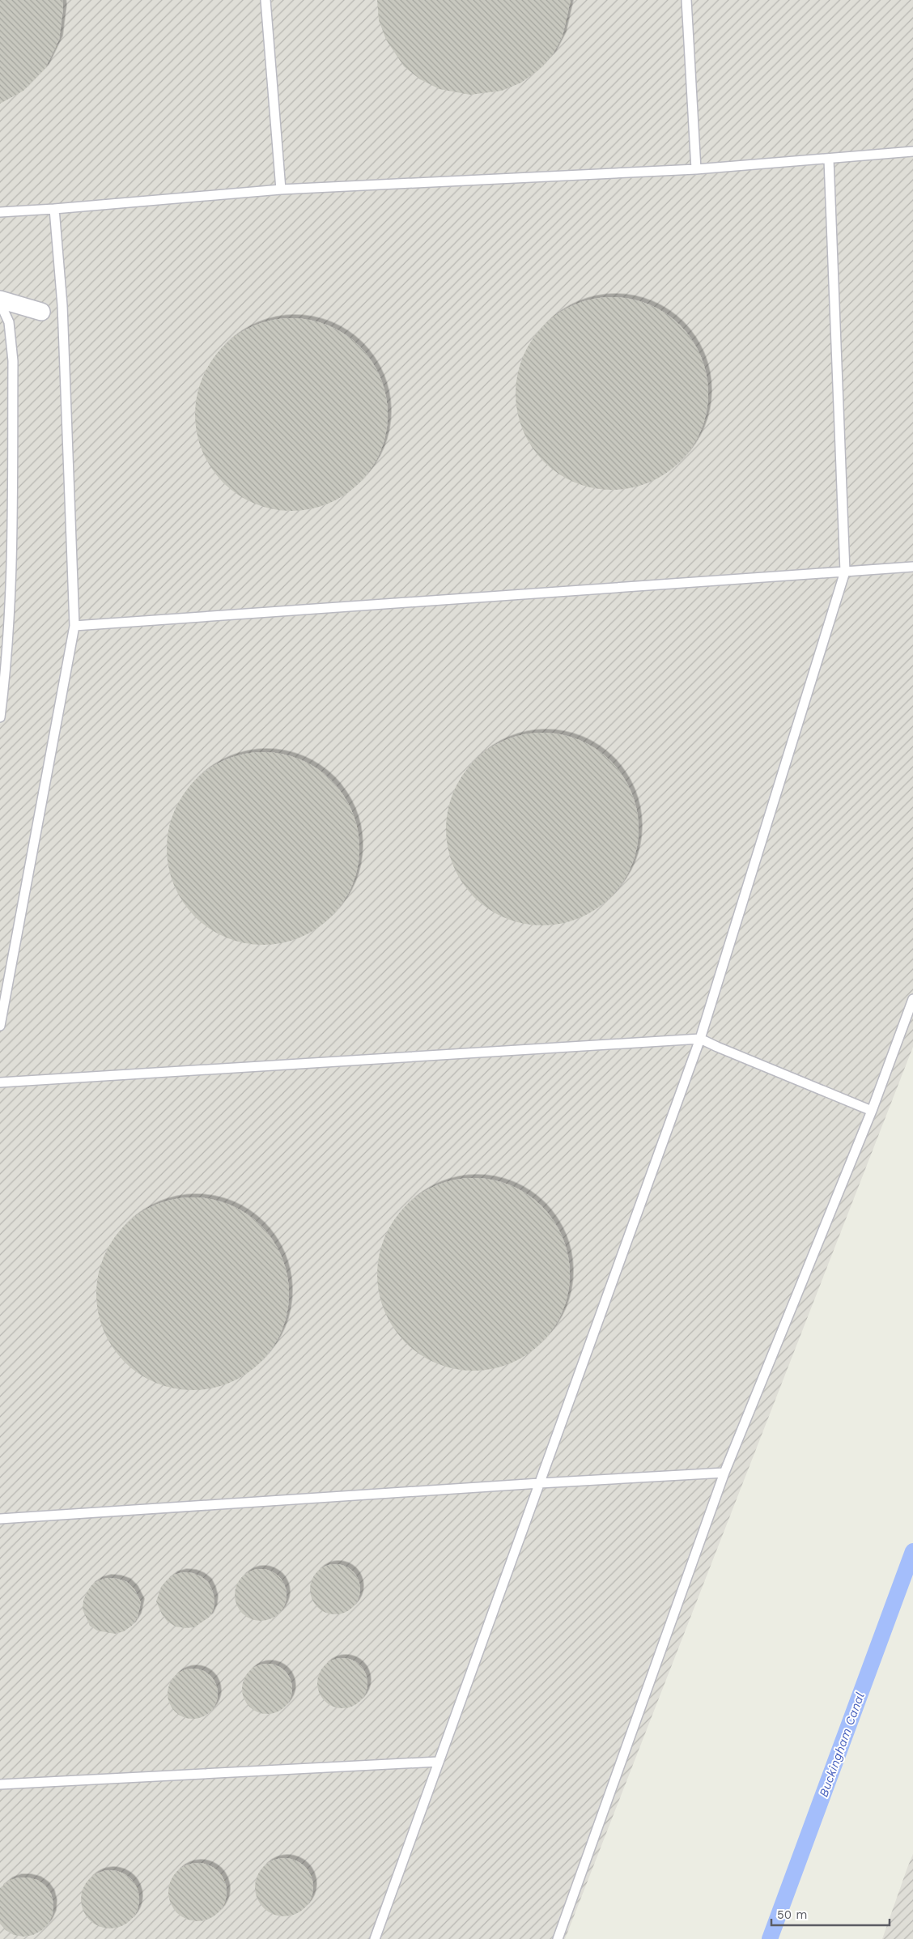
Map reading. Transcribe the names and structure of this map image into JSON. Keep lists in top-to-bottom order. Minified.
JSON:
{"water":["Buckingham Canal"],"scale_bar":"50 m"}
